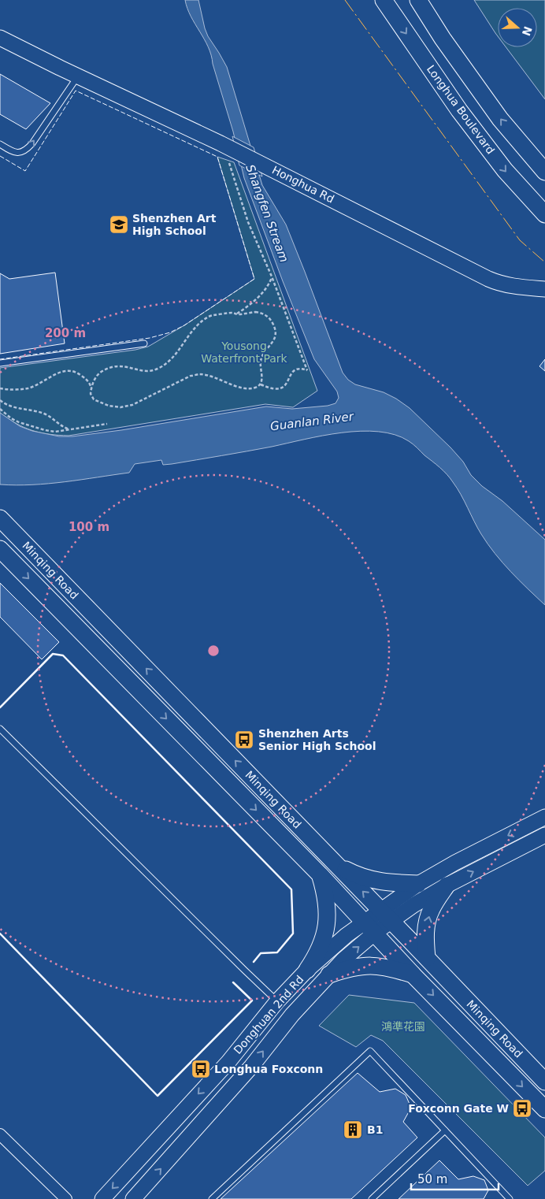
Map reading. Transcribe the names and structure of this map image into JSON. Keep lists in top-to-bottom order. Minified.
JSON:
{"streets":{"main road":["Longhua Boulevard","Honghua Rd","Minqing Road","Donghuan 2nd Rd"]},"crossings":[["Minqing Road","Donghuan 2nd Rd"]],"water":["Shangfen Stream","Guanlan River"],"parks":["Yousong Waterfront Park","鴻準花園"],"places":{"school or university":["Shenzhen Art High School"],"bus stop":["Shenzhen Arts Senior High School","Longhua Foxconn","Foxconn Gate W"],"building":["B1"]},"scale_bar":"50 m","north":"right","rings":["200 m","100 m"]}
